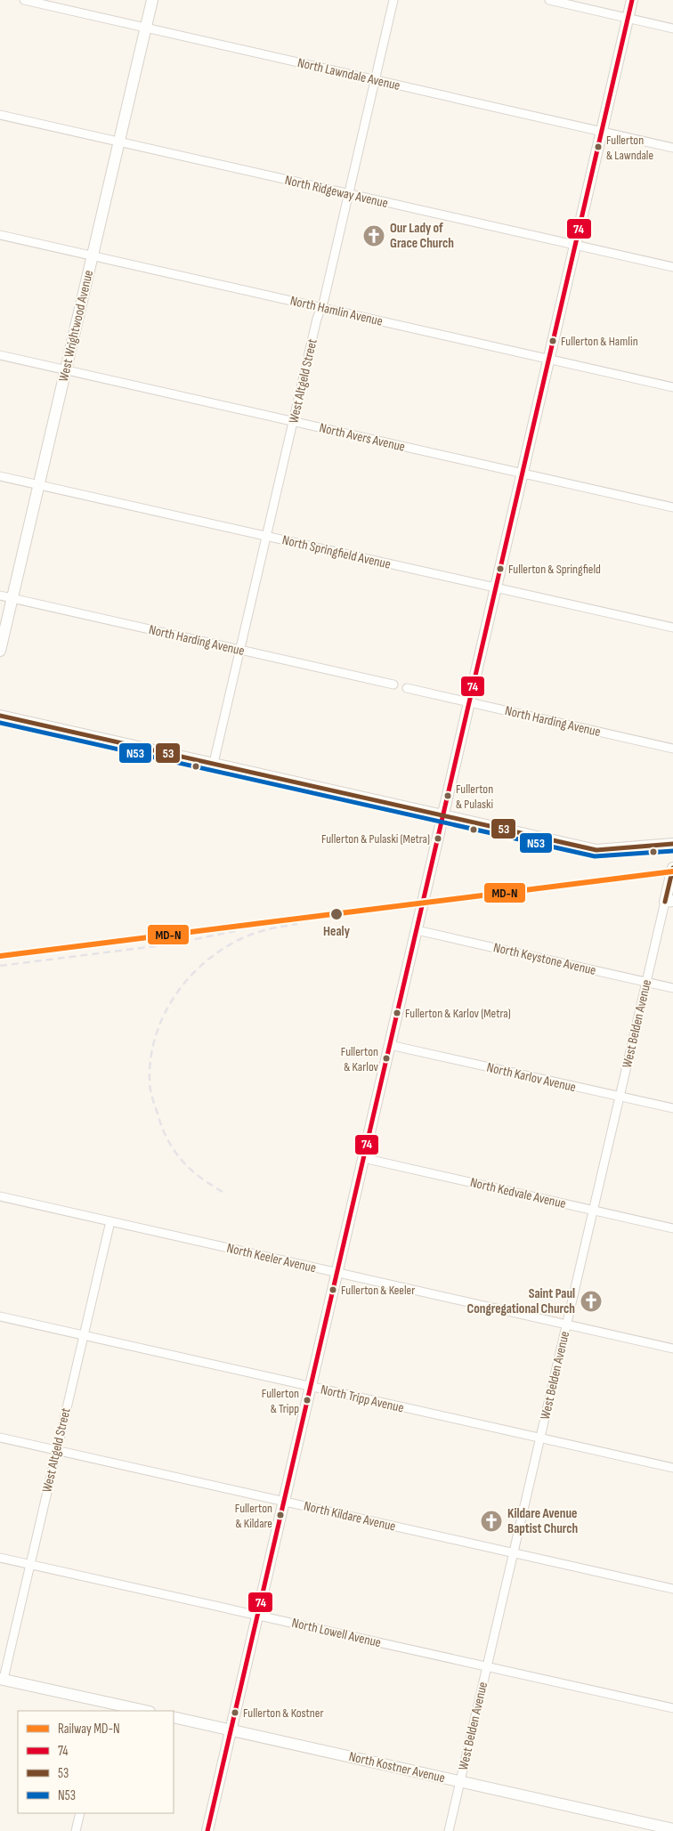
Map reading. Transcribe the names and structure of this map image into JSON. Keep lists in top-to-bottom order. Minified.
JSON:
{"streets":{"main road":["West Wrightwood Avenue","West Belden Avenue","North Kostner Avenue"],"street":["North Lawndale Avenue","North Ridgeway Avenue","North Hamlin Avenue","West Altgeld Street","North Avers Avenue","North Springfield Avenue","North Harding Avenue","North Keystone Avenue","North Karlov Avenue","North Kedvale Avenue","North Keeler Avenue","North Tripp Avenue","North Kildare Avenue","North Lowell Avenue"]},"crossings":[["North Lawndale Avenue","West Wrightwood Avenue"],["North Lawndale Avenue","West Altgeld Street"],["North Ridgeway Avenue","West Wrightwood Avenue"],["North Ridgeway Avenue","West Altgeld Street"],["North Hamlin Avenue","West Wrightwood Avenue"],["North Hamlin Avenue","West Altgeld Street"],["West Wrightwood Avenue","North Avers Avenue"],["West Wrightwood Avenue","North Springfield Avenue"],["West Wrightwood Avenue","North Harding Avenue"],["West Altgeld Street","North Avers Avenue"],["West Altgeld Street","North Springfield Avenue"],["West Altgeld Street","North Harding Avenue"],["West Altgeld Street","North Keeler Avenue"],["West Altgeld Street","North Tripp Avenue"],["West Altgeld Street","North Kildare Avenue"],["West Altgeld Street","North Lowell Avenue"],["North Keystone Avenue","West Belden Avenue"],["West Belden Avenue","North Karlov Avenue"],["West Belden Avenue","North Kedvale Avenue"],["West Belden Avenue","North Keeler Avenue"],["West Belden Avenue","North Tripp Avenue"],["West Belden Avenue","North Kildare Avenue"],["West Belden Avenue","North Lowell Avenue"],["West Belden Avenue","North Kostner Avenue"]],"places":{"other":["Fullerton & Lawndale","Fullerton & Hamlin","Fullerton & Springfield","Fullerton & Pulaski","Fullerton & Pulaski (Metra)","Healy","Fullerton & Karlov (Metra)","Fullerton & Karlov","Fullerton & Keeler","Fullerton & Tripp","Fullerton & Kildare","Fullerton & Kostner"],"church":["Our Lady of Grace Church","Saint Paul Congregational Church","Kildare Avenue Baptist Church"]},"lines":["transit line 74","transit line 53","transit line N53","rail line MD-N"],"legend":["Railway MD-N","74","53","N53"]}
